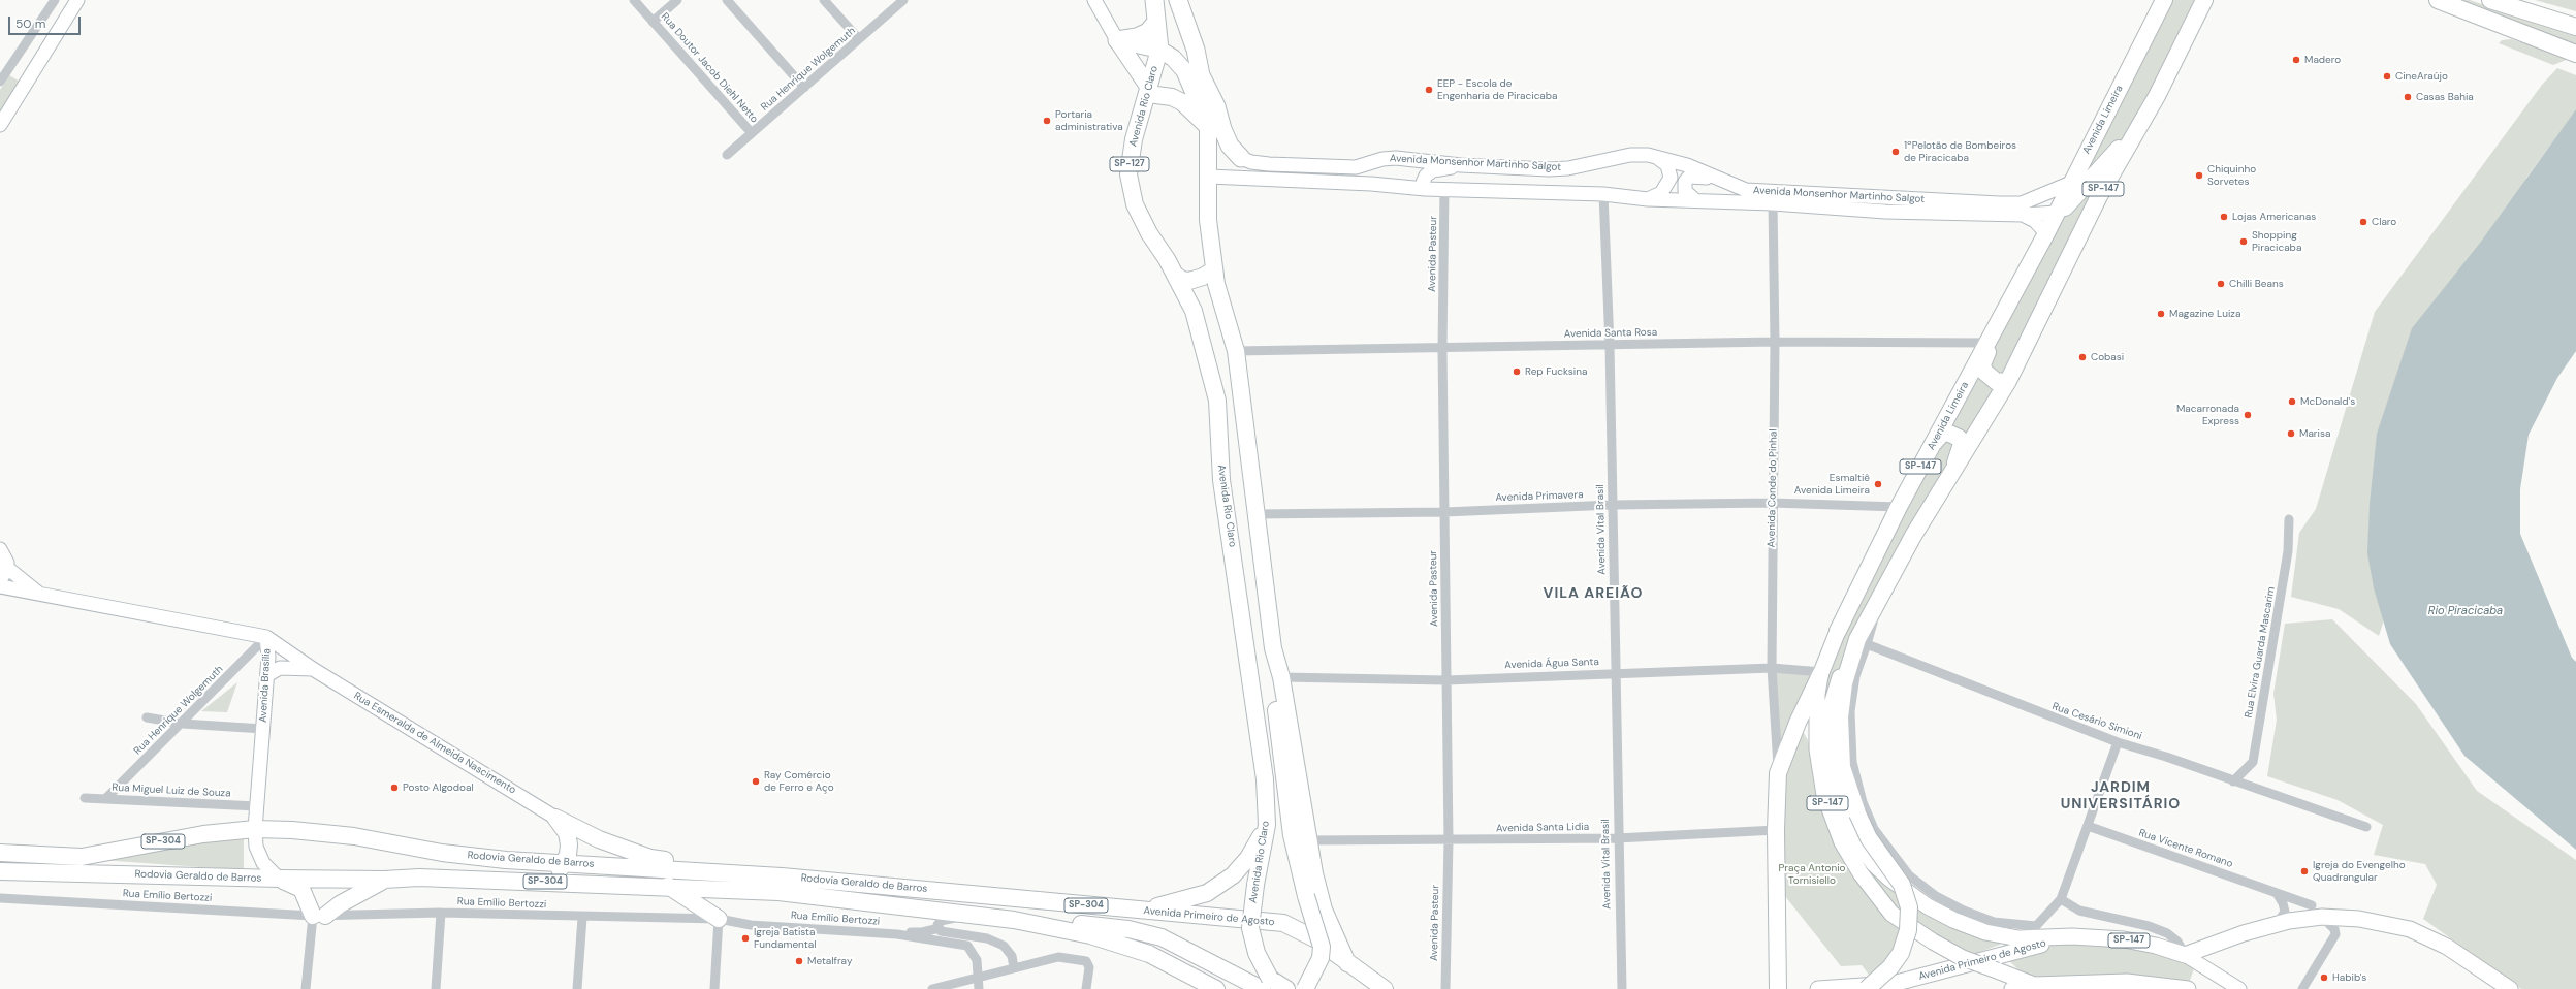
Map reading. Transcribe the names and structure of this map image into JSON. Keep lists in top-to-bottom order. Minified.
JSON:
{"streets":{"highway":["Avenida Rio Claro","Avenida Limeira","SP-127","SP-147","Avenida Conde do Pinhal","SP-304","Rodovia Geraldo de Barros","Avenida Primeiro de Agosto"],"main road":["Avenida Monsenhor Martinho Salgot","Avenida Brasília","Rua Esmeralda de Almeida Nascimento"],"street":["Rua Doutor Jacob Diehl Netto","Rua Henrique Wolgemuth","Avenida Pasteur","Avenida Santa Rosa","Avenida Primavera","Avenida Vital Brasil","Rua Elvira Guarda Mascarim","Avenida Água Santa","Rua Cesário Simioni","Rua Miguel Luiz de Souza","Avenida Santa Lidia","Rua Vicente Romano","Rua Emílio Bertozzi"]},"crossings":[["Rua Doutor Jacob Diehl Netto","Rua Henrique Wolgemuth"],["Rua Henrique Wolgemuth","Avenida Brasília"],["Rua Henrique Wolgemuth","Rua Esmeralda de Almeida Nascimento"],["Rua Henrique Wolgemuth","Rua Miguel Luiz de Souza"],["Avenida Rio Claro","SP-127"],["Avenida Rio Claro","Avenida Primeiro de Agosto"],["Avenida Limeira","Avenida Monsenhor Martinho Salgot"],["Avenida Limeira","SP-147"],["Avenida Limeira","Avenida Santa Rosa"],["Avenida Limeira","Avenida Conde do Pinhal"],["Avenida Limeira","Avenida Primavera"],["Avenida Limeira","Avenida Água Santa"],["Avenida Monsenhor Martinho Salgot","Avenida Pasteur"],["Avenida Monsenhor Martinho Salgot","Avenida Conde do Pinhal"],["Avenida Monsenhor Martinho Salgot","Avenida Vital Brasil"],["SP-147","Rua Cesário Simioni"],["SP-147","Avenida Primeiro de Agosto"],["Avenida Pasteur","Avenida Santa Rosa"],["Avenida Pasteur","Avenida Primavera"],["Avenida Pasteur","Avenida Água Santa"],["Avenida Pasteur","Avenida Santa Lidia"],["Avenida Santa Rosa","Avenida Conde do Pinhal"],["Avenida Santa Rosa","Avenida Vital Brasil"],["Avenida Conde do Pinhal","Avenida Primavera"],["Avenida Conde do Pinhal","Avenida Água Santa"],["Avenida Conde do Pinhal","Avenida Santa Lidia"],["Avenida Primavera","Avenida Vital Brasil"],["Avenida Vital Brasil","Avenida Água Santa"],["Avenida Vital Brasil","Avenida Santa Lidia"],["Rua Elvira Guarda Mascarim","Rua Cesário Simioni"],["Avenida Brasília","Rua Esmeralda de Almeida Nascimento"],["Avenida Brasília","Rua Miguel Luiz de Souza"],["Avenida Brasília","Rodovia Geraldo de Barros"],["Rodovia Geraldo de Barros","Avenida Primeiro de Agosto"]],"districts":["VILA AREIÃO","JARDIM UNIVERSITÁRIO"],"water":["Rio Piracicaba"],"parks":["Praça Antonio Tornisiello"],"places":["Madero","CineAraújo","EEP - Escola de Engenharia de Piracicaba","Casas Bahia","Portaria administrativa","1ºPelotão de Bombeiros de Piracicaba","Chiquinho Sorvetes","Lojas Americanas","Claro","Shopping Piracicaba","Chilli Beans","Magazine Luiza","Cobasi","Rep Fucksina","McDonald's","Macarronada Express","Marisa","Esmaltiê Avenida Limeira","Ray Comércio de Ferro e Aço","Posto Algodoal","Igreja do Evengelho Quadrangular","Igreja Batista Fundamental","Metalfray","Habib's"],"scale_bar":"50 m"}
